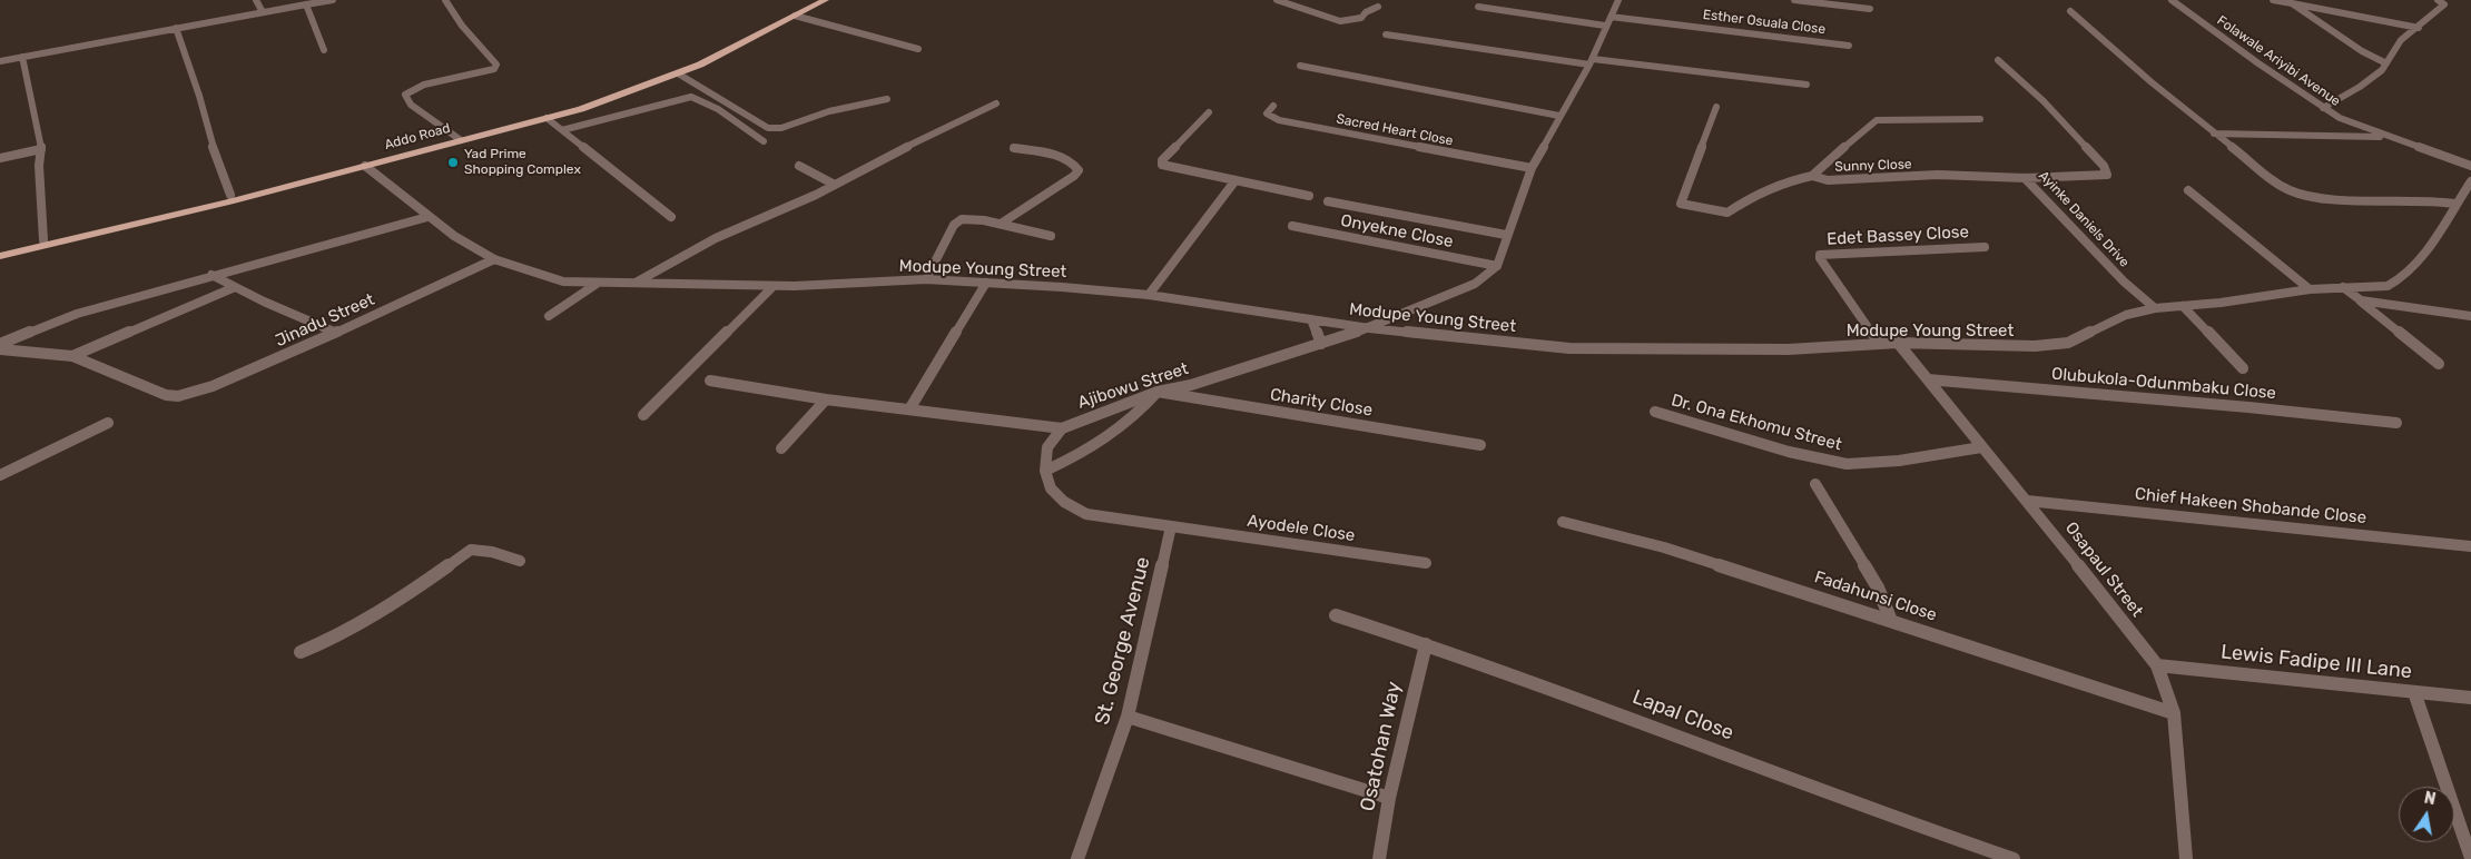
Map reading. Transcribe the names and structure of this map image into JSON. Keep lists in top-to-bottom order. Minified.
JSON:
{"streets":{"main road":["Addo Road"],"street":["Esther Osuala Close","Folawale Ariyibi Avenue","Sacred Heart Close","Sunny Close","Ayinke Daniels Drive","Onyekne Close","Edet Bassey Close","Modupe Young Street","Jinadu Street","Olubukola-Odunmbaku Close","Ajibowu Street","Charity Close","Dr. Ona Ekhomu Street","Chief Hakeen Shobande Close","Ayodele Close","Osapaul Street","Fadahunsi Close","St. George Avenue","Lewis Fadipe III Lane","Lapal Close","Osatohan Way"]},"crossings":[["Addo Road","Modupe Young Street"],["Sunny Close","Ayinke Daniels Drive"],["Ayinke Daniels Drive","Modupe Young Street"],["Onyekne Close","Ajibowu Street"],["Edet Bassey Close","Modupe Young Street"],["Modupe Young Street","Jinadu Street"],["Modupe Young Street","Ajibowu Street"],["Modupe Young Street","Osapaul Street"],["Olubukola-Odunmbaku Close","Osapaul Street"],["Ajibowu Street","Charity Close"],["Dr. Ona Ekhomu Street","Osapaul Street"],["Chief Hakeen Shobande Close","Osapaul Street"],["Ayodele Close","St. George Avenue"],["Osapaul Street","Fadahunsi Close"],["Osapaul Street","Lewis Fadipe III Lane"],["Lapal Close","Osatohan Way"]],"places":["Yad Prime Shopping Complex"],"north":"top"}
